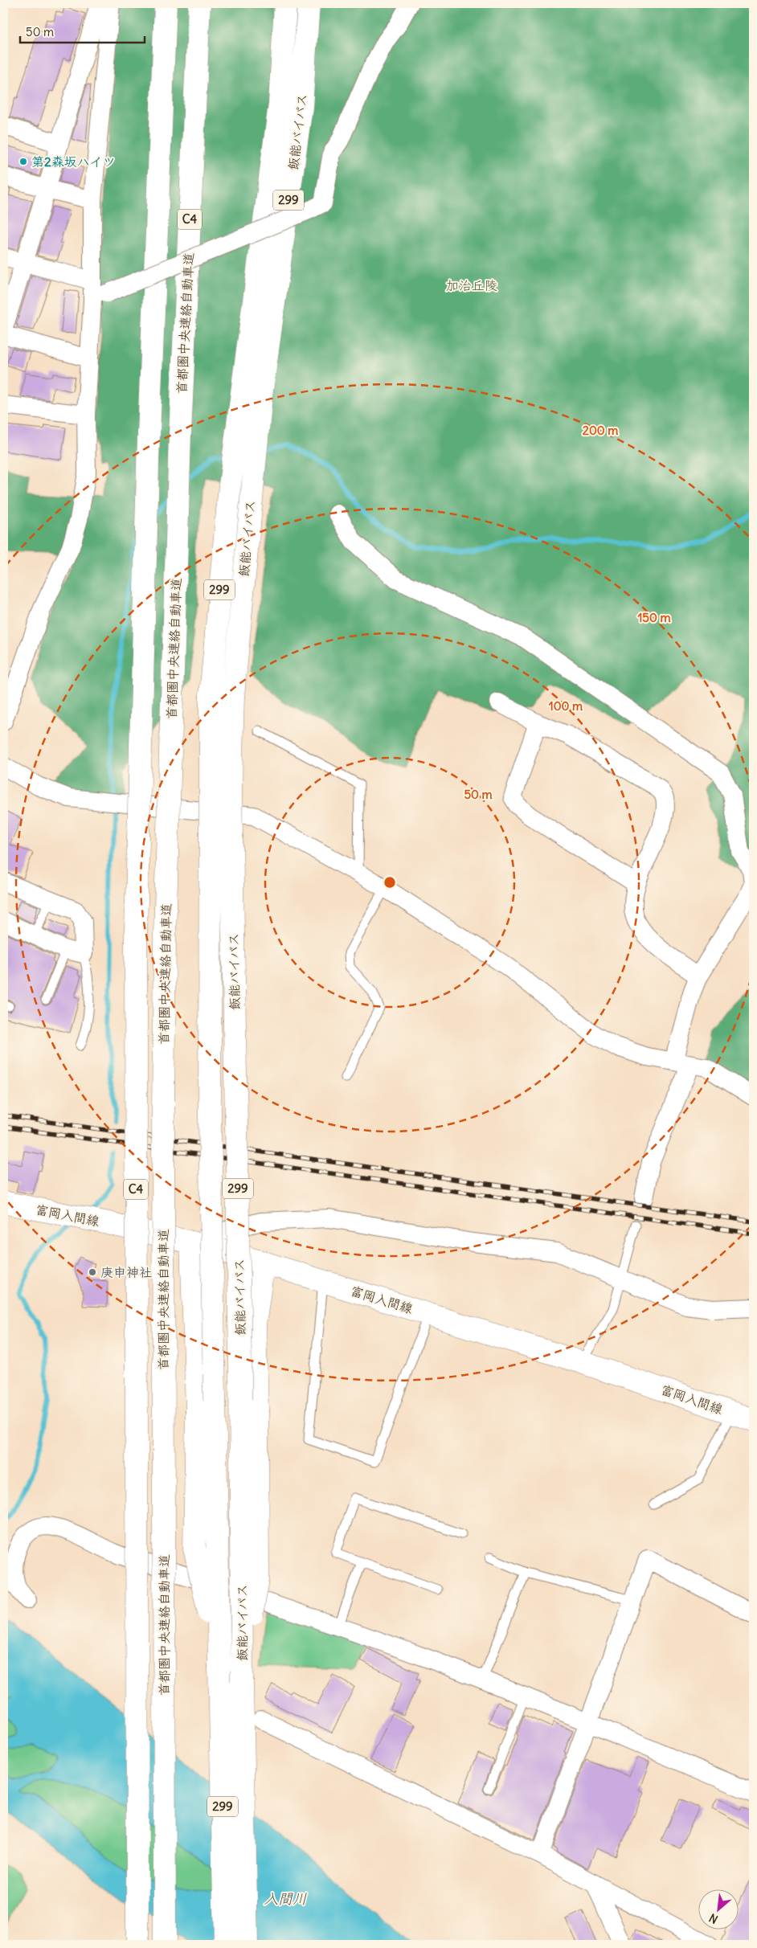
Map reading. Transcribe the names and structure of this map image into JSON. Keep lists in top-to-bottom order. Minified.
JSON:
{"streets":{"main road":["飯能バイパス","299","C4","首都圏中央連絡自動車道","富岡入間線"]},"water":["入間川"],"parks":["加治丘陵"],"places":["第2森坂ハイツ","庚申神社"],"scale_bar":"50 m","north":"bottom left","rings":["200 m","150 m","100 m","50 m"]}
